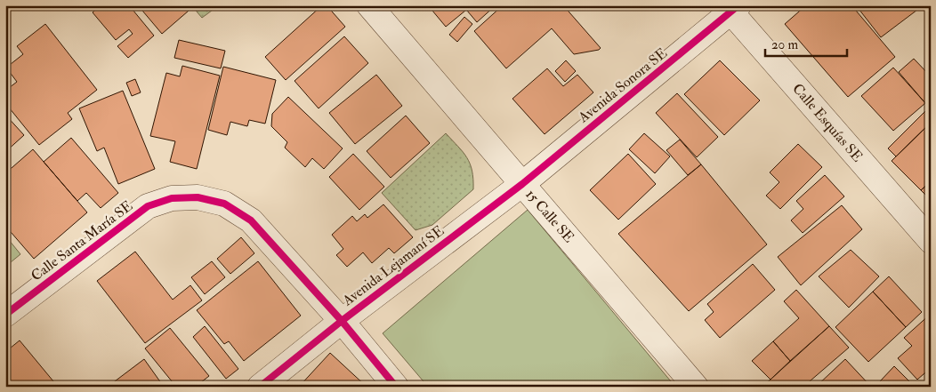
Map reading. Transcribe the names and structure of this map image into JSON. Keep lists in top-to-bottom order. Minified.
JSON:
{"streets":{"street":["Avenida Sonora SE","Calle Esquías SE","15 Calle SE","Calle Santa María SE","Avenida Lejamaní SE"]},"crossings":[["Avenida Sonora SE","Calle Esquías SE"],["Avenida Sonora SE","15 Calle SE"],["Avenida Sonora SE","Avenida Lejamaní SE"],["15 Calle SE","Avenida Lejamaní SE"],["Calle Santa María SE","Avenida Lejamaní SE"]],"scale_bar":"20 m"}
